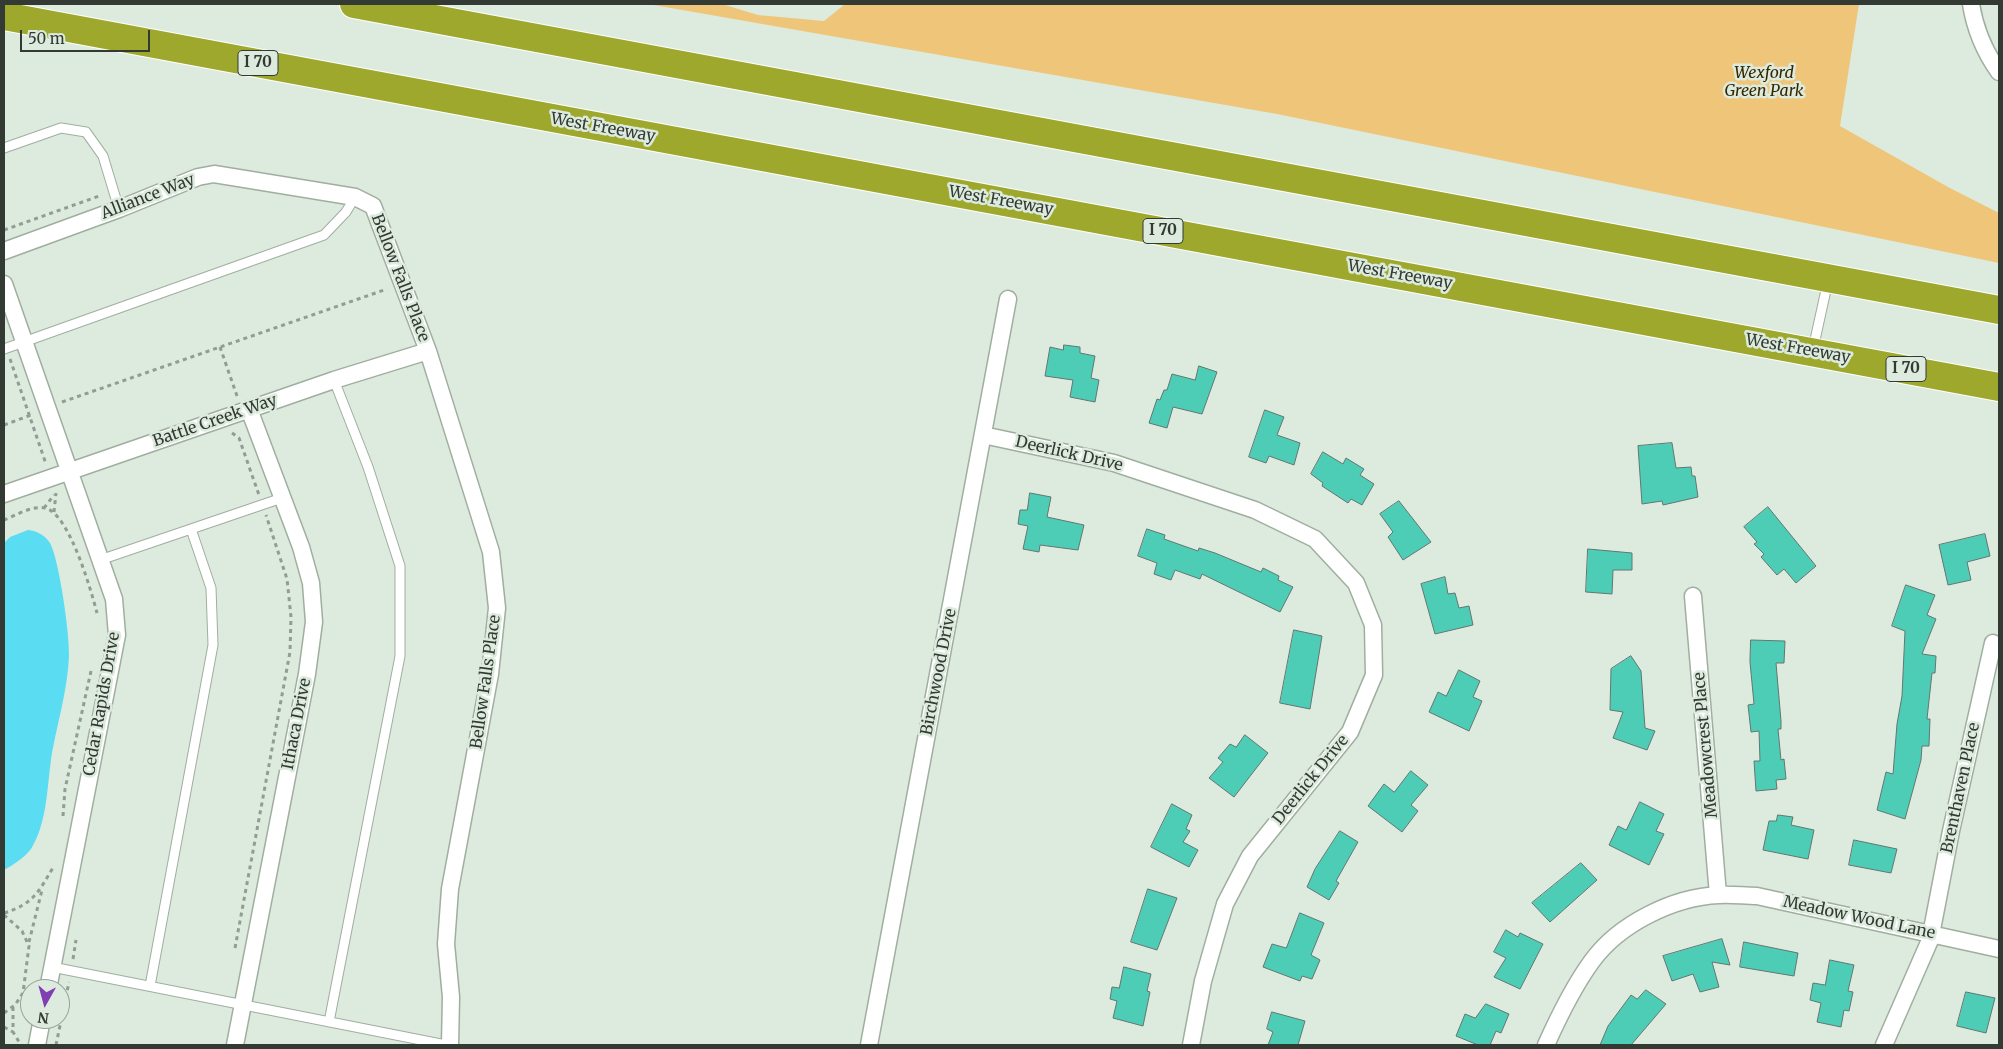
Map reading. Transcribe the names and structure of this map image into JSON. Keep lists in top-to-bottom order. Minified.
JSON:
{"streets":{"highway":["I 70","West Freeway"],"street":["Alliance Way","Bellow Falls Place","Battle Creek Way","Deerlick Drive","Birchwood Drive","Cedar Rapids Drive","Ithaca Drive","Meadowcrest Place","Brenthaven Place","Meadow Wood Lane"]},"crossings":[["Alliance Way","Bellow Falls Place"],["Bellow Falls Place","Battle Creek Way"],["Battle Creek Way","Cedar Rapids Drive"],["Battle Creek Way","Ithaca Drive"],["Deerlick Drive","Birchwood Drive"],["Meadowcrest Place","Meadow Wood Lane"],["Brenthaven Place","Meadow Wood Lane"]],"parks":["Wexford Green Park"],"scale_bar":"50 m","north":"bottom"}
